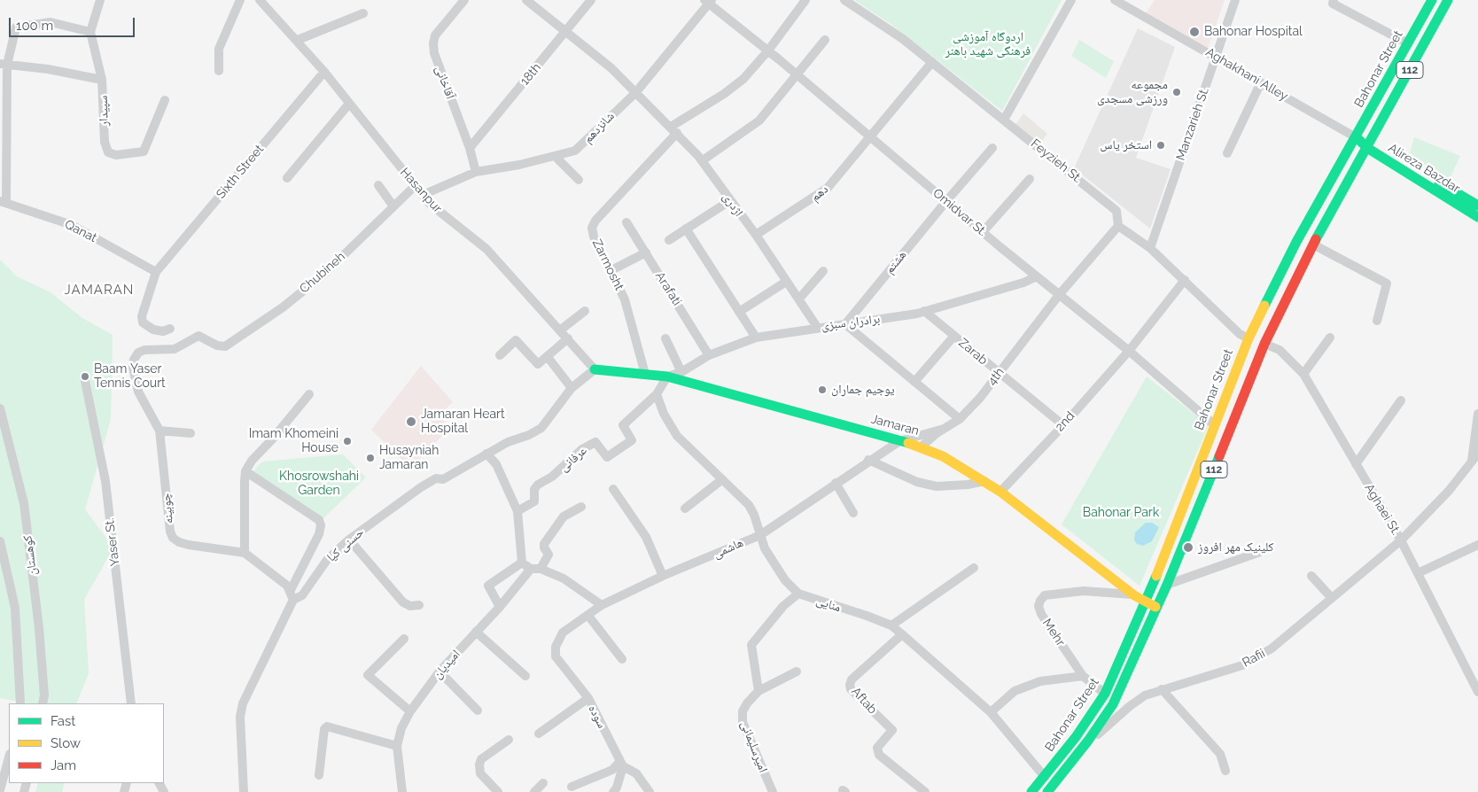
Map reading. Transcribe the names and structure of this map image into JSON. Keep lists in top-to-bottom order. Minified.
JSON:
{"streets":{"main road":["Bahonar Street","112","Alireza Bazdar","Jamaran"],"street":["18th","Aghakhani Alley","آقاخانی","سپیدار","Manzarieh St.","شانزدهم","Feyzieh St.","Sixth Street","Hasanpur","دهم","اژدری","Omidvar St.","Qanat","هشتم","Zarmosht","Chubineh","Arafati","برادران سبزی","Zarab","4th","2nd","عرفانی","چوبینه","Aghaei St.","Yaser St.","حسنی کیا","هاشمی","کوهستان","منایی","Mehr","Rafii","امیدیان","سوده","امیرسلیمانی"]},"crossings":[["Bahonar Street","Aghakhani Alley"],["Bahonar Street","Alireza Bazdar"],["Bahonar Street","Omidvar St."],["Bahonar Street","Jamaran"],["Bahonar Street","منایی"],["Bahonar Street","Mehr"],["112","Alireza Bazdar"],["112","Jamaran"],["112","Aghaei St."],["112","Rafii"],["18th","آقاخانی"],["18th","اژدری"],["Aghakhani Alley","Manzarieh St."],["Aghakhani Alley","Alireza Bazdar"],["آقاخانی","شانزدهم"],["شانزدهم","Hasanpur"],["شانزدهم","اژدری"],["شانزدهم","Omidvar St."],["Feyzieh St.","دهم"],["Feyzieh St.","4th"],["Sixth Street","Hasanpur"],["Sixth Street","Qanat"],["Hasanpur","Chubineh"],["Hasanpur","Jamaran"],["Hasanpur","حسنی کیا"],["دهم","اژدری"],["دهم","Omidvar St."],["اژدری","Zarmosht"],["اژدری","برادران سبزی"],["Omidvar St.","هشتم"],["Omidvar St.","برادران سبزی"],["Omidvar St.","4th"],["Omidvar St.","2nd"],["هشتم","برادران سبزی"],["Zarmosht","Jamaran"],["Chubineh","چوبینه"],["Arafati","برادران سبزی"],["برادران سبزی","Zarab"],["برادران سبزی","Jamaran"],["برادران سبزی","عرفانی"],["Zarab","4th"],["Zarab","2nd"],["4th","Jamaran"],["4th","هاشمی"],["2nd","Jamaran"],["Jamaran","عرفانی"],["Jamaran","حسنی کیا"],["Jamaran","هاشمی"],["Jamaran","Mehr"],["عرفانی","منایی"],["چوبینه","حسنی کیا"],["Aghaei St.","Rafii"],["هاشمی","منایی"],["هاشمی","سوده"]],"districts":["JAMARAN"],"parks":["اردوگاه آموزشی فرهنگی شهید باهنر","Khosrowshahi Garden","Bahonar Park"],"places":["Bahonar Hospital","مجموعه ورزشی مسجدی","استخر یاس","Baam Yaser Tennis Court","یوجیم جماران","Jamaran Heart Hospital","Imam Khomeini House","Husayniah Jamaran","کلینیک مهر افروز"],"legend":["Fast","Slow","Jam"],"scale_bar":"100 m"}
